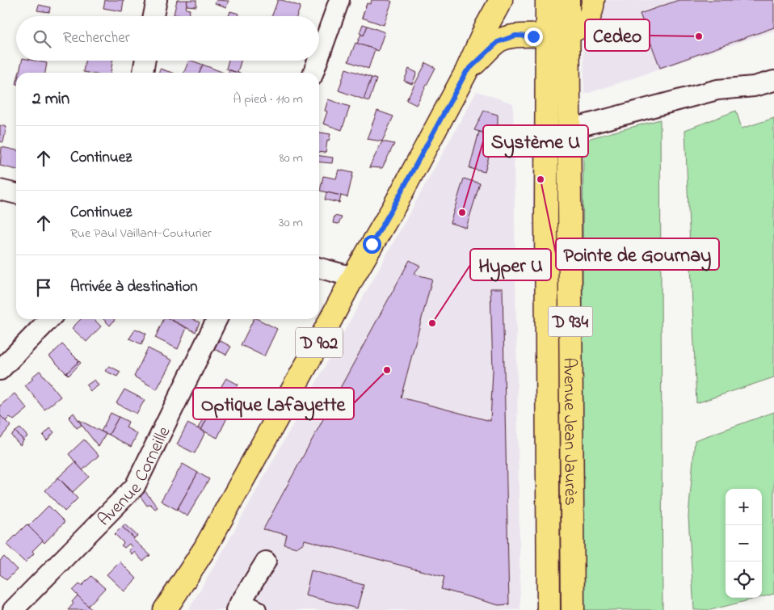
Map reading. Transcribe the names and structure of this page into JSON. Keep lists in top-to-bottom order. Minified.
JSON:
{"streets":{"main road":["D 934","D 902","Avenue Jean Jaurès"],"street":["Avenue Corneille"]},"crossings":[["D 934","D 902"],["D 934","Avenue Jean Jaurès"],["D 902","Avenue Jean Jaurès"]],"places":["Cedeo","Pointe de Gournay","Système U","Hyper U","Optique Lafayette"],"page":{"search":"Rechercher","heading":["2 min","À pied · 110 m"],"list":[["Continuez","80 m"],["Continuez","Rue Paul Vaillant-Couturier","30 m"],"Arrivée à destination"],"map_buttons":["+","−"]}}
